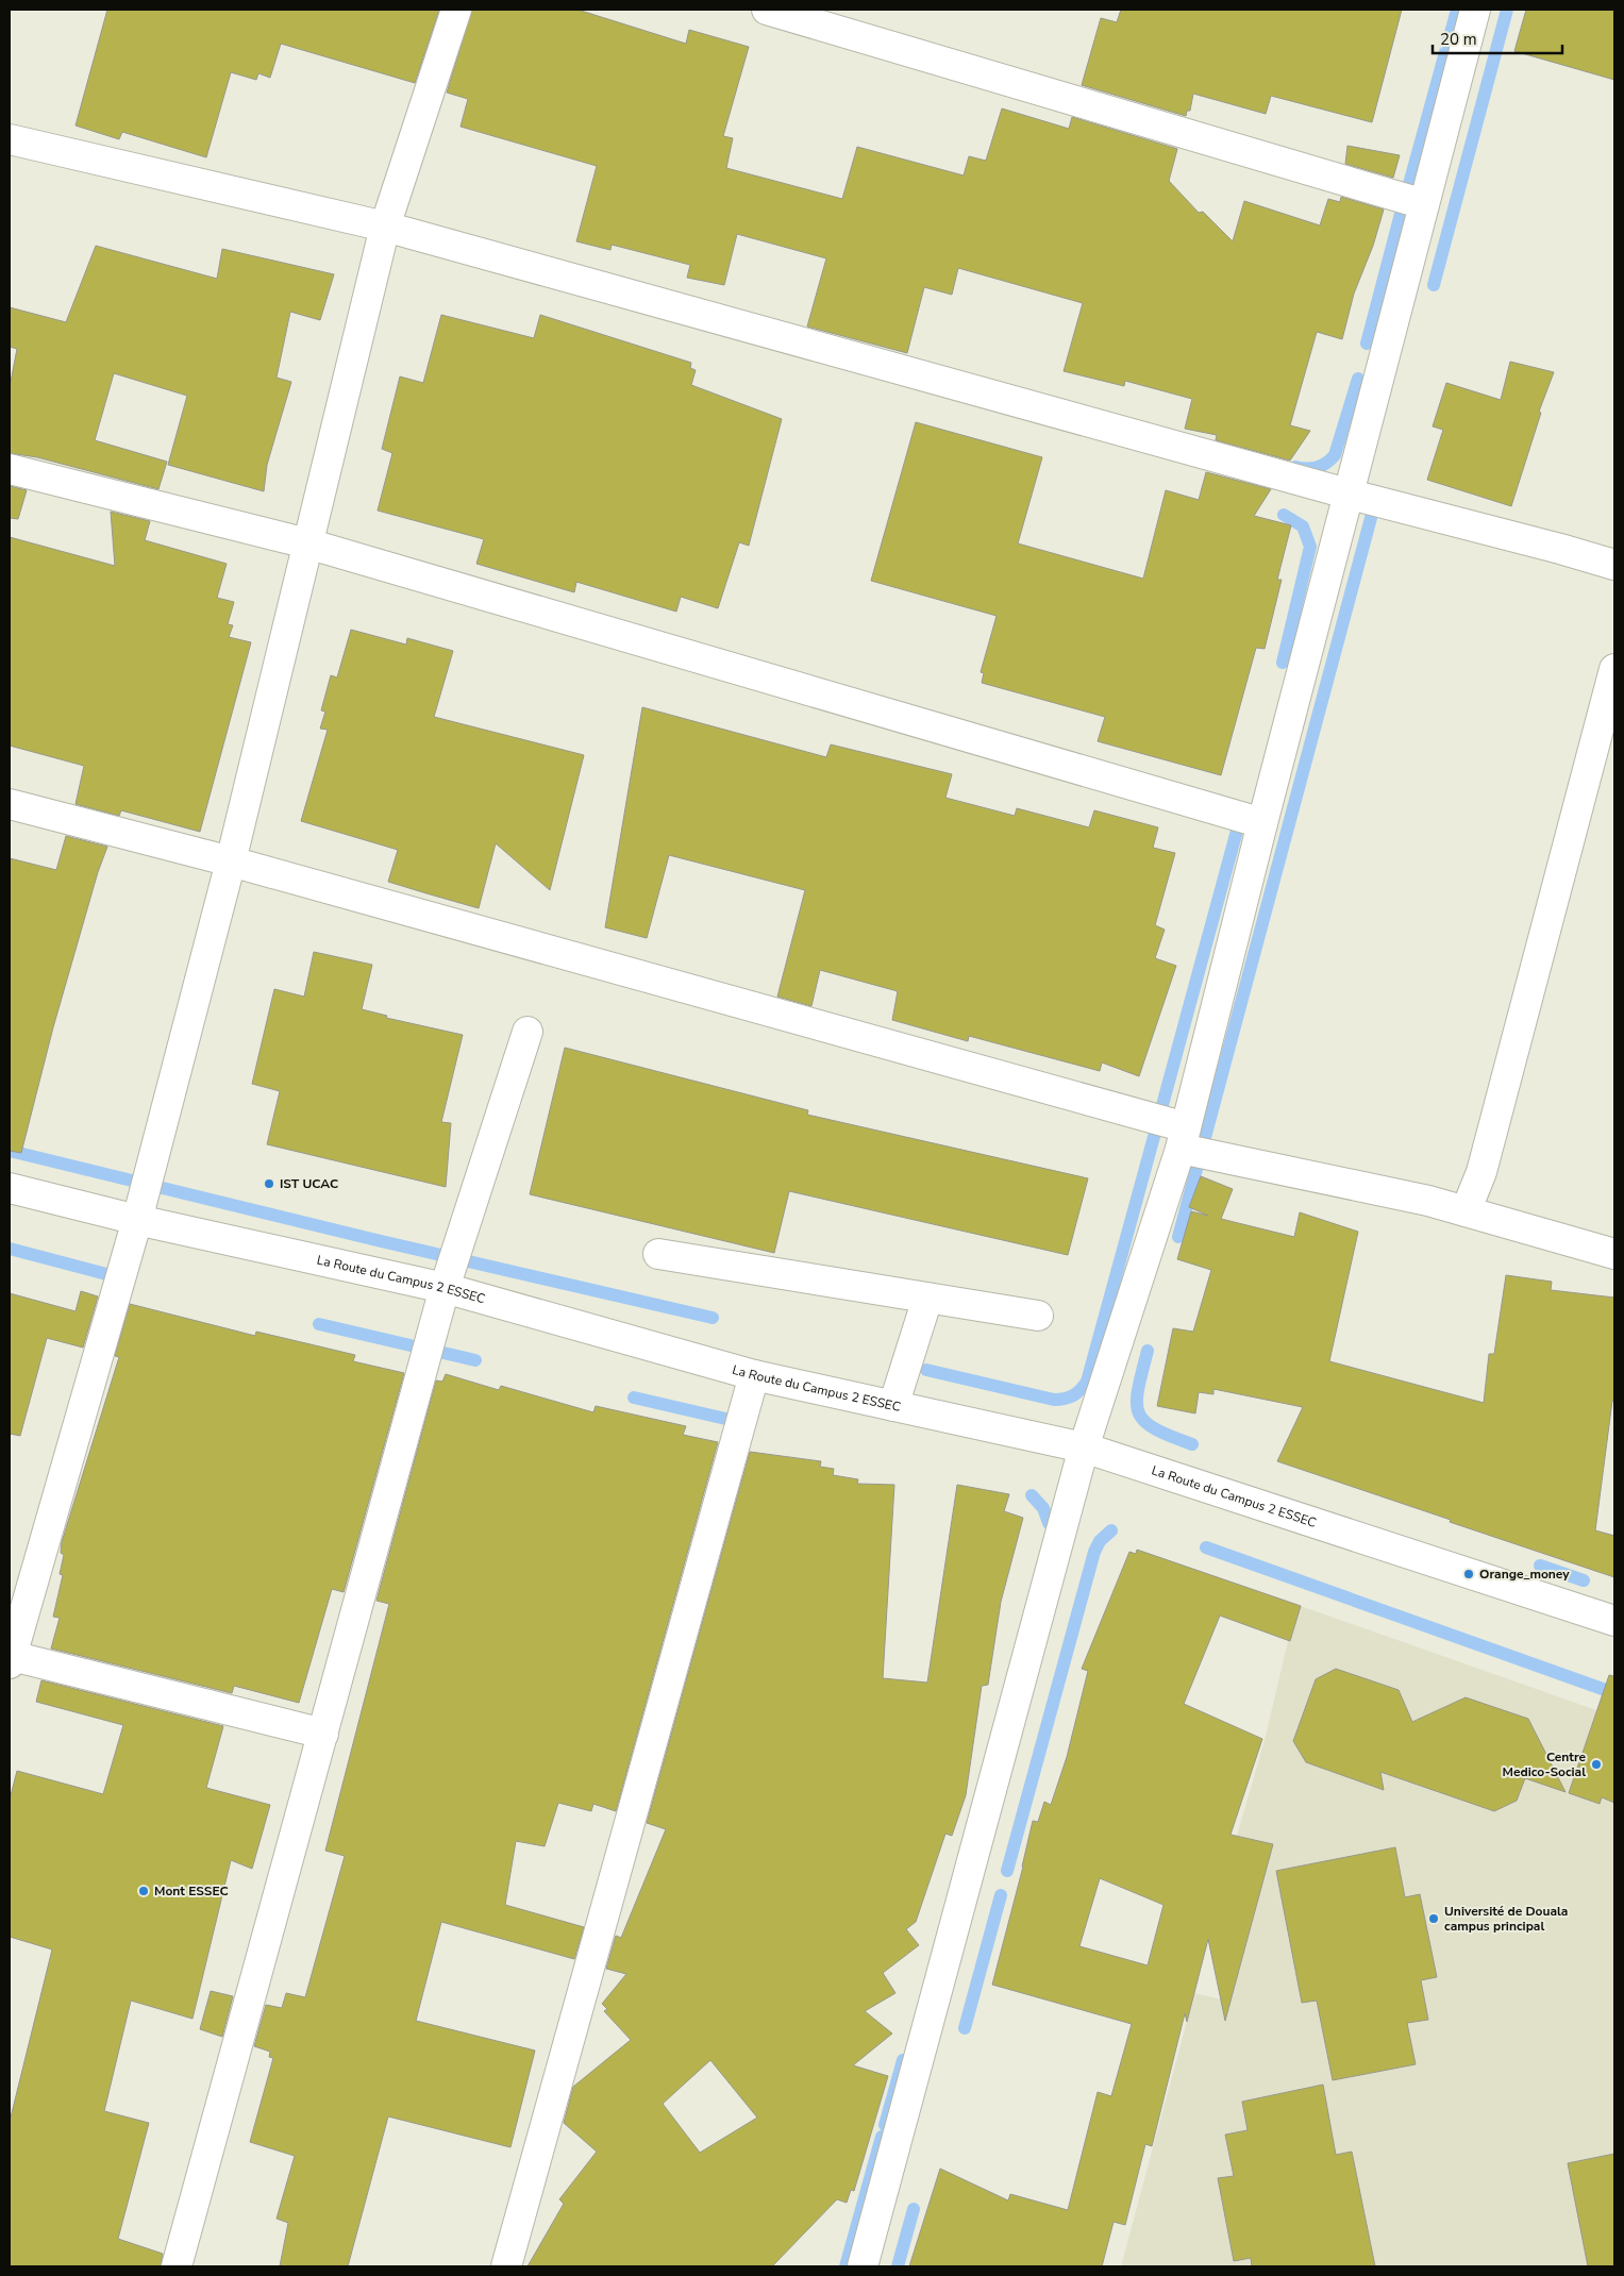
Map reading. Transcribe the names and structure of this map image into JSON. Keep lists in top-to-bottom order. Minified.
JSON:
{"streets":{"street":["La Route du Campus 2 ESSEC"]},"places":["IST UCAC","Orange_money","Centre Medico-Social","Mont ESSEC","Université de Douala campus principal"],"scale_bar":"20 m"}
